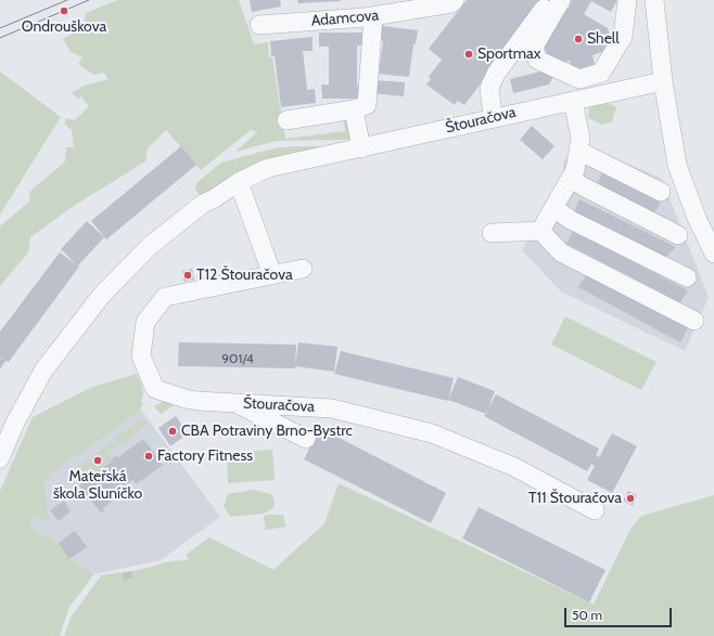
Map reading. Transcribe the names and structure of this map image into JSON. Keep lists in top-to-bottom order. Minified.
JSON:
{"streets":{"street":["Adamcova","Štouračova"]},"places":["Ondrouškova","Shell","Sportmax","T12 Štouračova","CBA Potraviny Brno-Bystrc","Factory Fitness","Mateřská škola Sluníčko","T11 Štouračova"],"house_numbers":["901/4"],"scale_bar":"50 m"}
